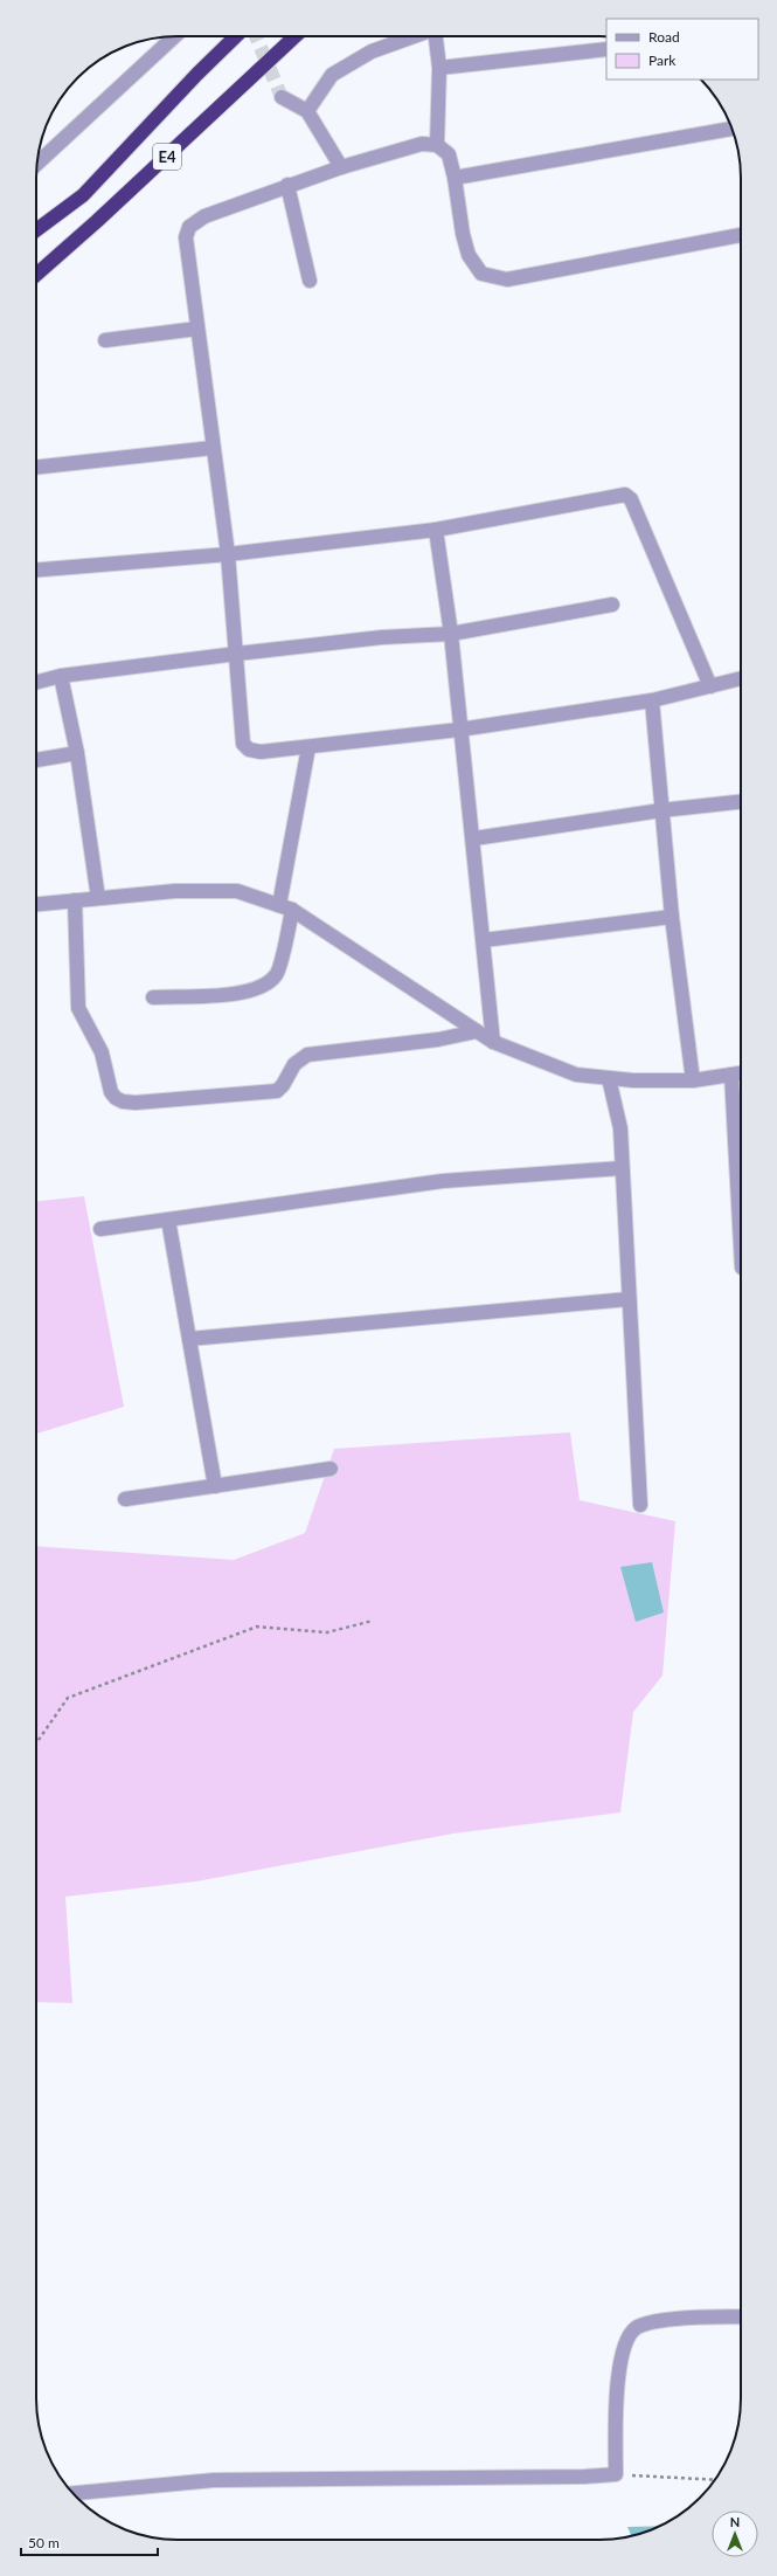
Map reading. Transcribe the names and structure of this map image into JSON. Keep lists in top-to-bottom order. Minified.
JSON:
{"streets":{"highway":["E4"]},"legend":["Road","Park"],"scale_bar":"50 m","north":"top"}
